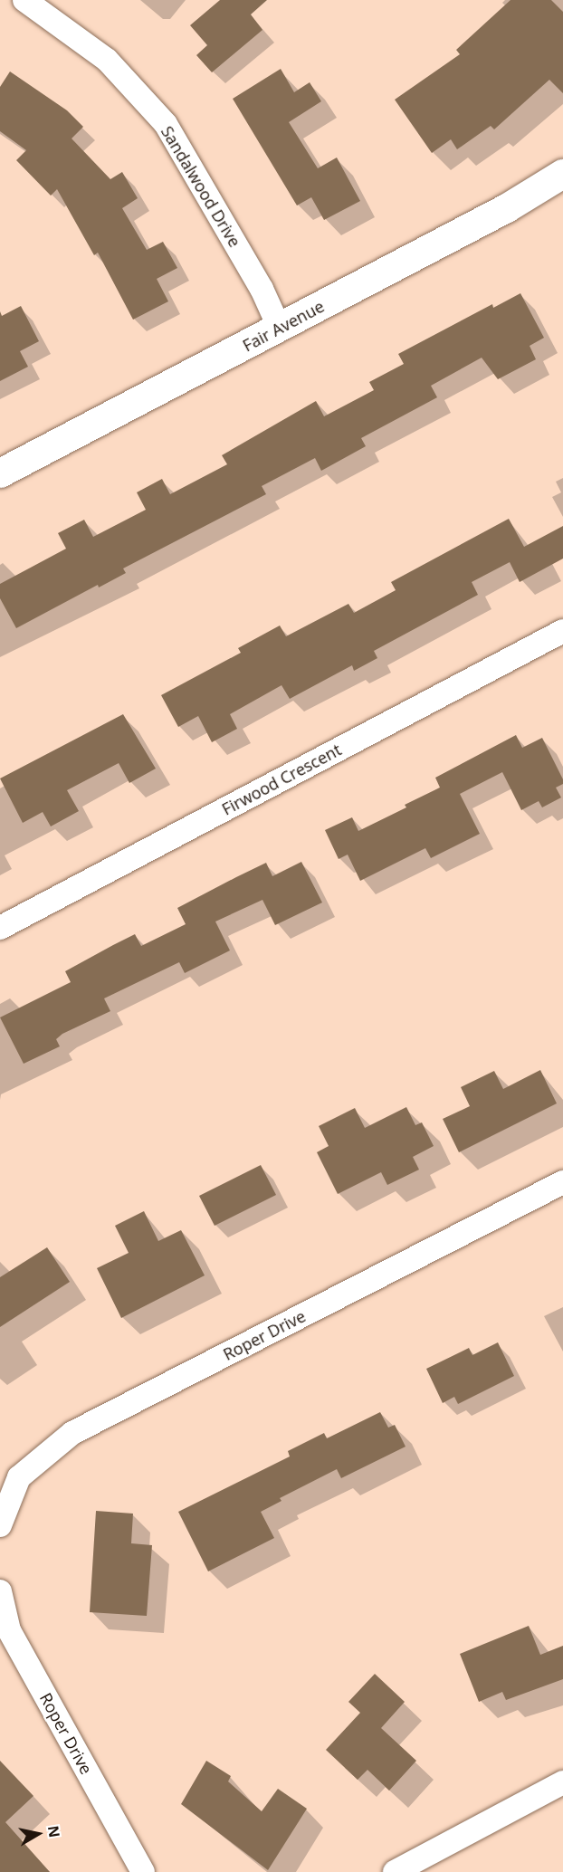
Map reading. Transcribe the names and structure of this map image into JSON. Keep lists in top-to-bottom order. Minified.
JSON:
{"streets":{"street":["Sandalwood Drive","Fair Avenue","Firwood Crescent","Roper Drive"]},"crossings":[["Sandalwood Drive","Fair Avenue"]],"north":"right"}
